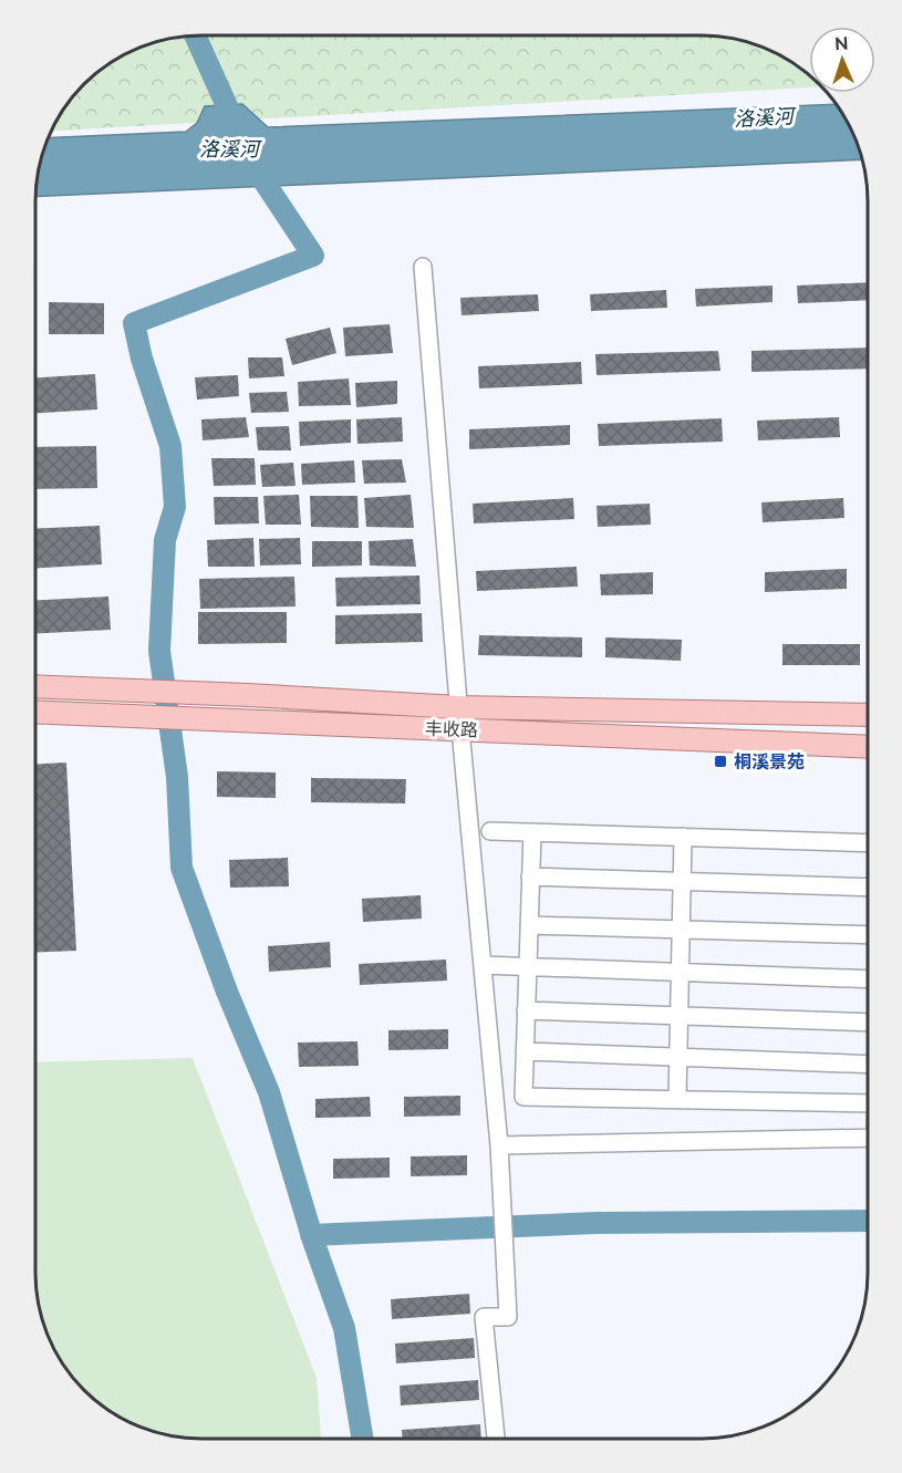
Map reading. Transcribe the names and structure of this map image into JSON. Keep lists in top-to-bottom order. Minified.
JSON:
{"streets":{"main road":["丰收路"]},"water":["洛溪河"],"places":{"transit":["桐溪景苑"]},"north":"top"}
